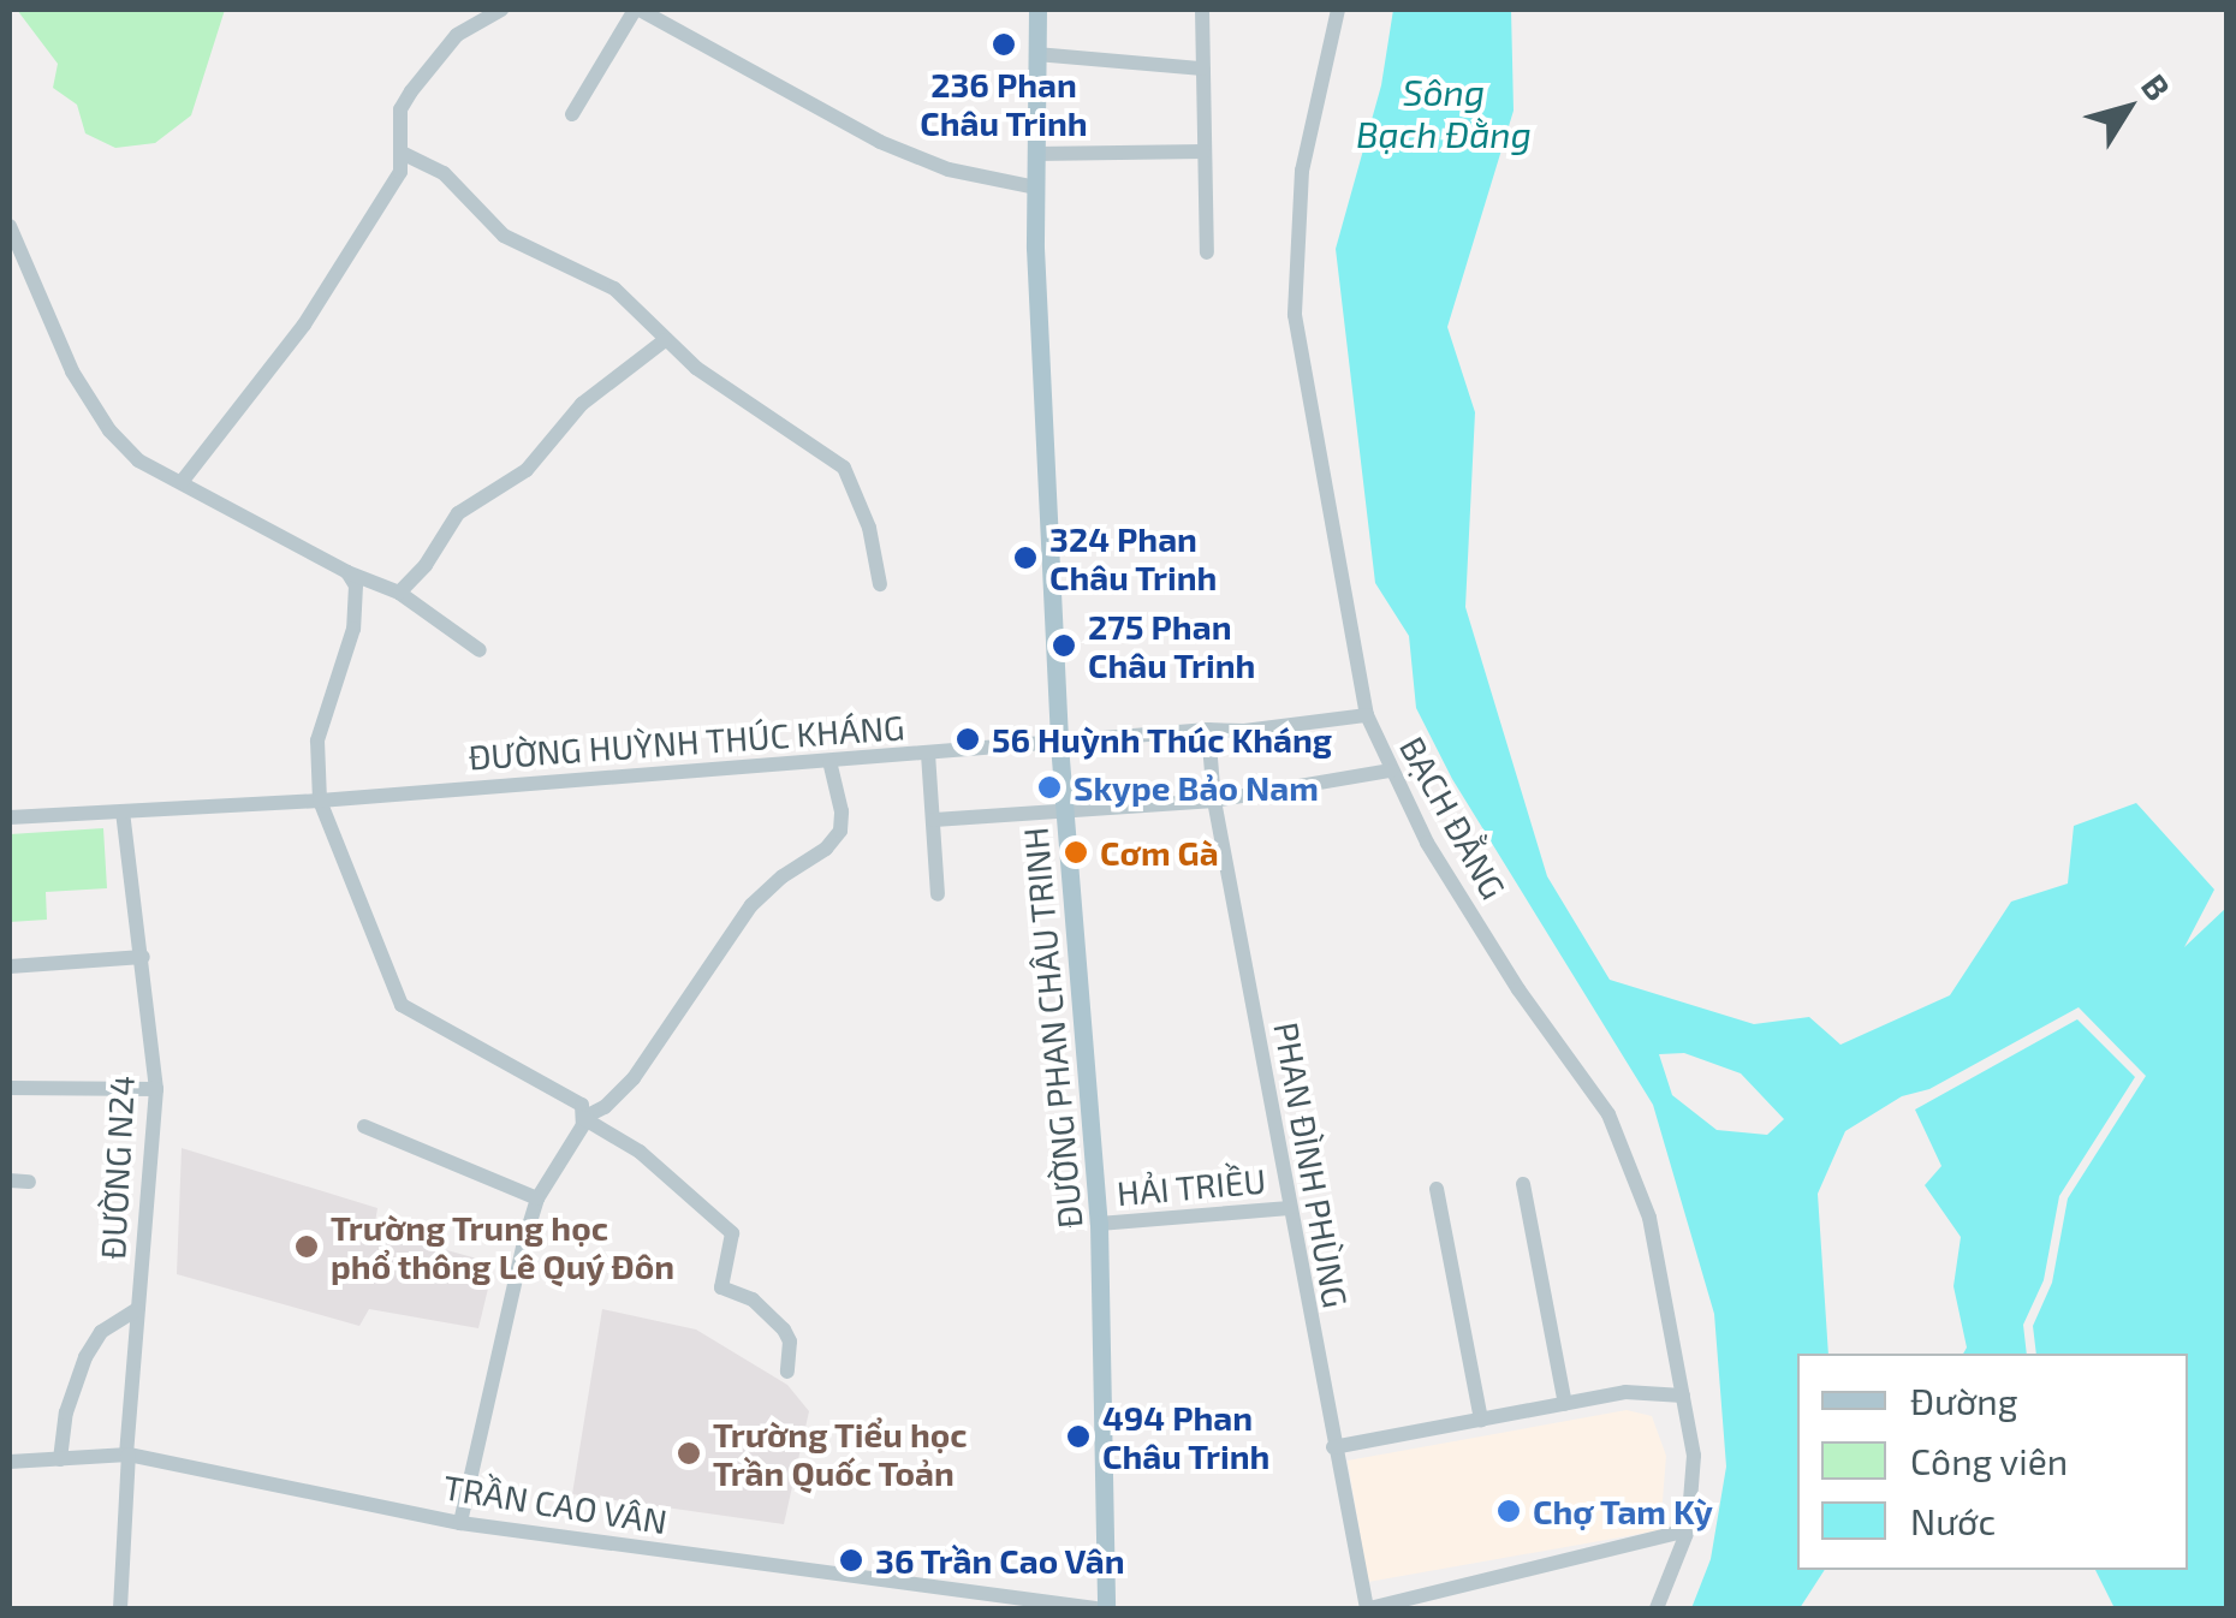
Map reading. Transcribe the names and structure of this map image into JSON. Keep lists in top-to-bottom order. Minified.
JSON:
{"streets":{"main road":["ĐƯỜNG PHAN CHÂU TRINH"],"street":["ĐƯỜNG HUỲNH THÚC KHÁNG","BẠCH ĐẰNG","PHAN ĐÌNH PHÙNG","ĐƯỜNG N24","HẢI TRIỀU","TRẦN CAO VÂN"]},"crossings":[["ĐƯỜNG HUỲNH THÚC KHÁNG","BẠCH ĐẰNG"],["ĐƯỜNG HUỲNH THÚC KHÁNG","ĐƯỜNG PHAN CHÂU TRINH"],["ĐƯỜNG HUỲNH THÚC KHÁNG","PHAN ĐÌNH PHÙNG"],["ĐƯỜNG HUỲNH THÚC KHÁNG","ĐƯỜNG N24"],["ĐƯỜNG PHAN CHÂU TRINH","HẢI TRIỀU"],["PHAN ĐÌNH PHÙNG","HẢI TRIỀU"],["ĐƯỜNG N24","TRẦN CAO VÂN"]],"water":["Sông Bạch Đằng"],"places":["236 Phan Châu Trinh","324 Phan Châu Trinh","275 Phan Châu Trinh","56 Huỳnh Thúc Kháng","Skype Bảo Nam","Cơm Gà","Trường Trung học phổ thông Lê Quý Đôn","494 Phan Châu Trinh","Trường Tiểu học Trần Quốc Toản","Chợ Tam Kỳ","36 Trần Cao Vân"],"legend":["Đường","Công viên","Nước"],"north":"top right"}
